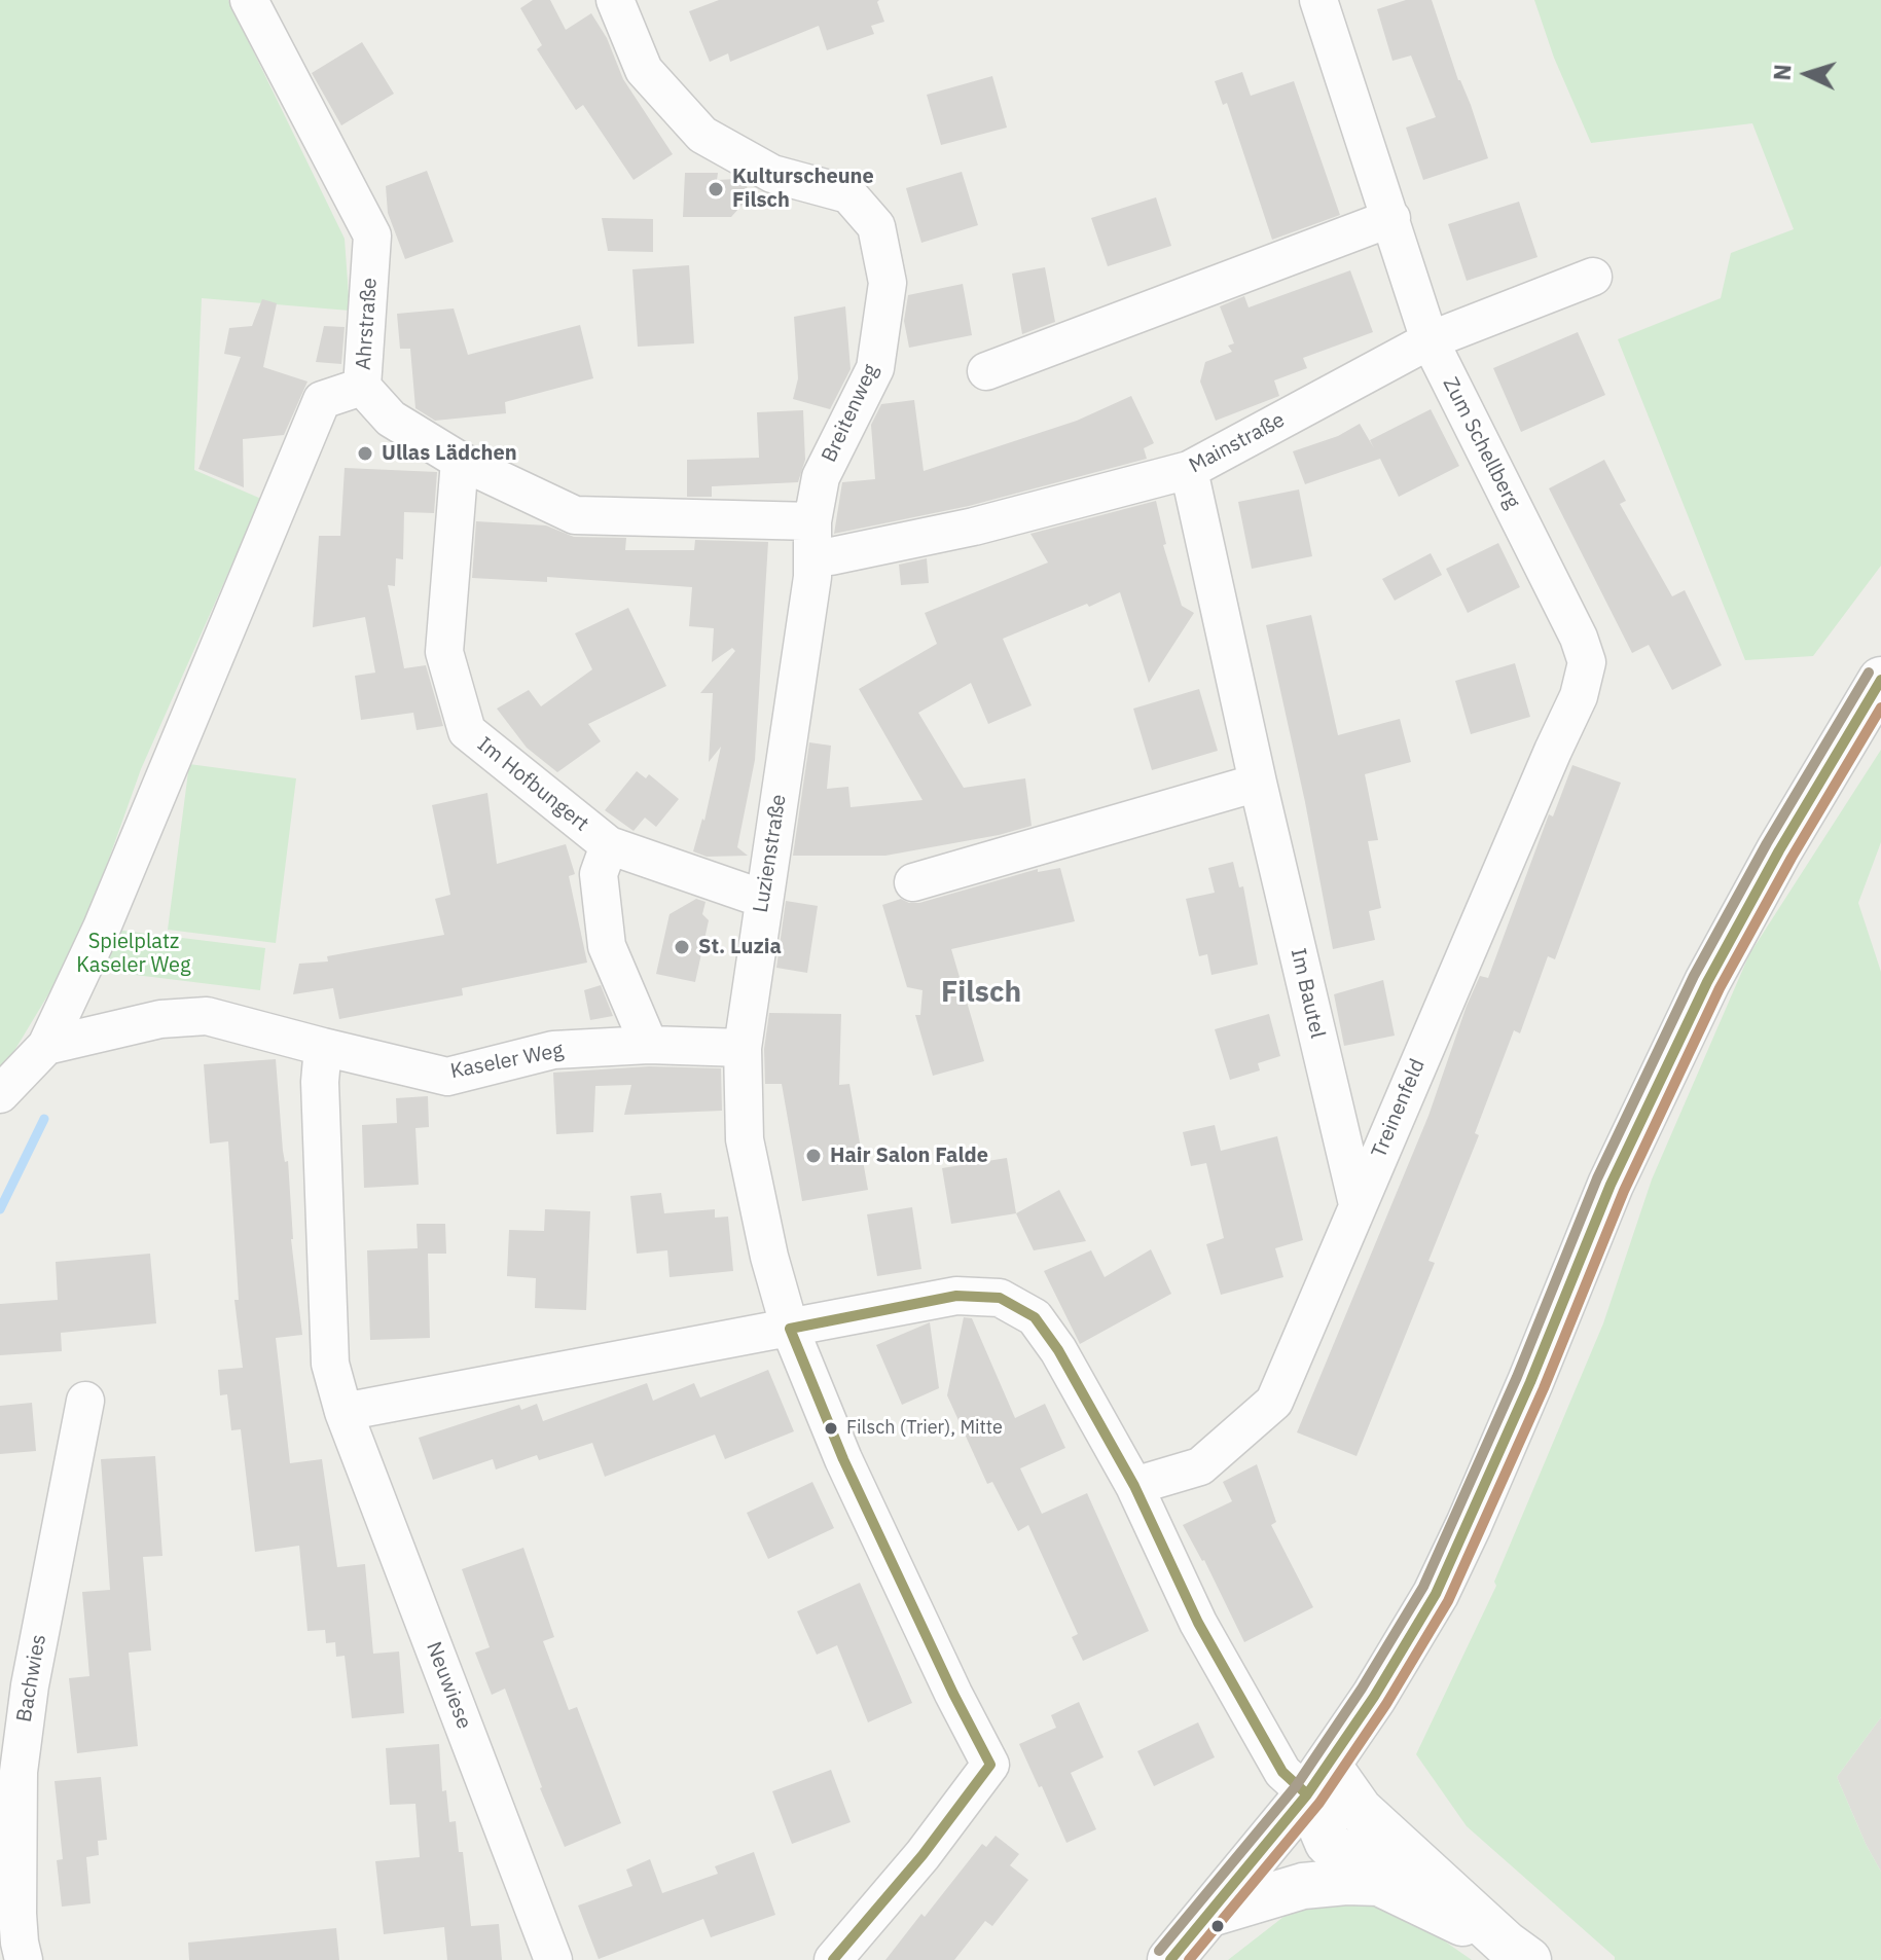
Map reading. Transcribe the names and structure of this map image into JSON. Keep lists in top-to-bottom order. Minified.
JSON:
{"streets":{"street":["Ahrstraße","Breitenweg","Mainstraße","Zum Schellberg","Im Hofbungert","Luzienstraße","Im Bautel","Kaseler Weg","Treinenfeld","Bachwies","Neuwiese"]},"crossings":[["Ahrstraße","Breitenweg"],["Ahrstraße","Mainstraße"],["Ahrstraße","Im Hofbungert"],["Ahrstraße","Luzienstraße"],["Breitenweg","Mainstraße"],["Breitenweg","Luzienstraße"],["Mainstraße","Zum Schellberg"],["Mainstraße","Luzienstraße"],["Mainstraße","Im Bautel"],["Zum Schellberg","Treinenfeld"],["Im Hofbungert","Luzienstraße"],["Luzienstraße","Kaseler Weg"],["Im Bautel","Treinenfeld"],["Kaseler Weg","Neuwiese"]],"districts":["Filsch"],"parks":["Spielplatz Kaseler Weg"],"places":["Kulturscheune Filsch","Ullas Lädchen","St. Luzia","Hair Salon Falde","Filsch (Trier), Mitte"],"north":"left"}
